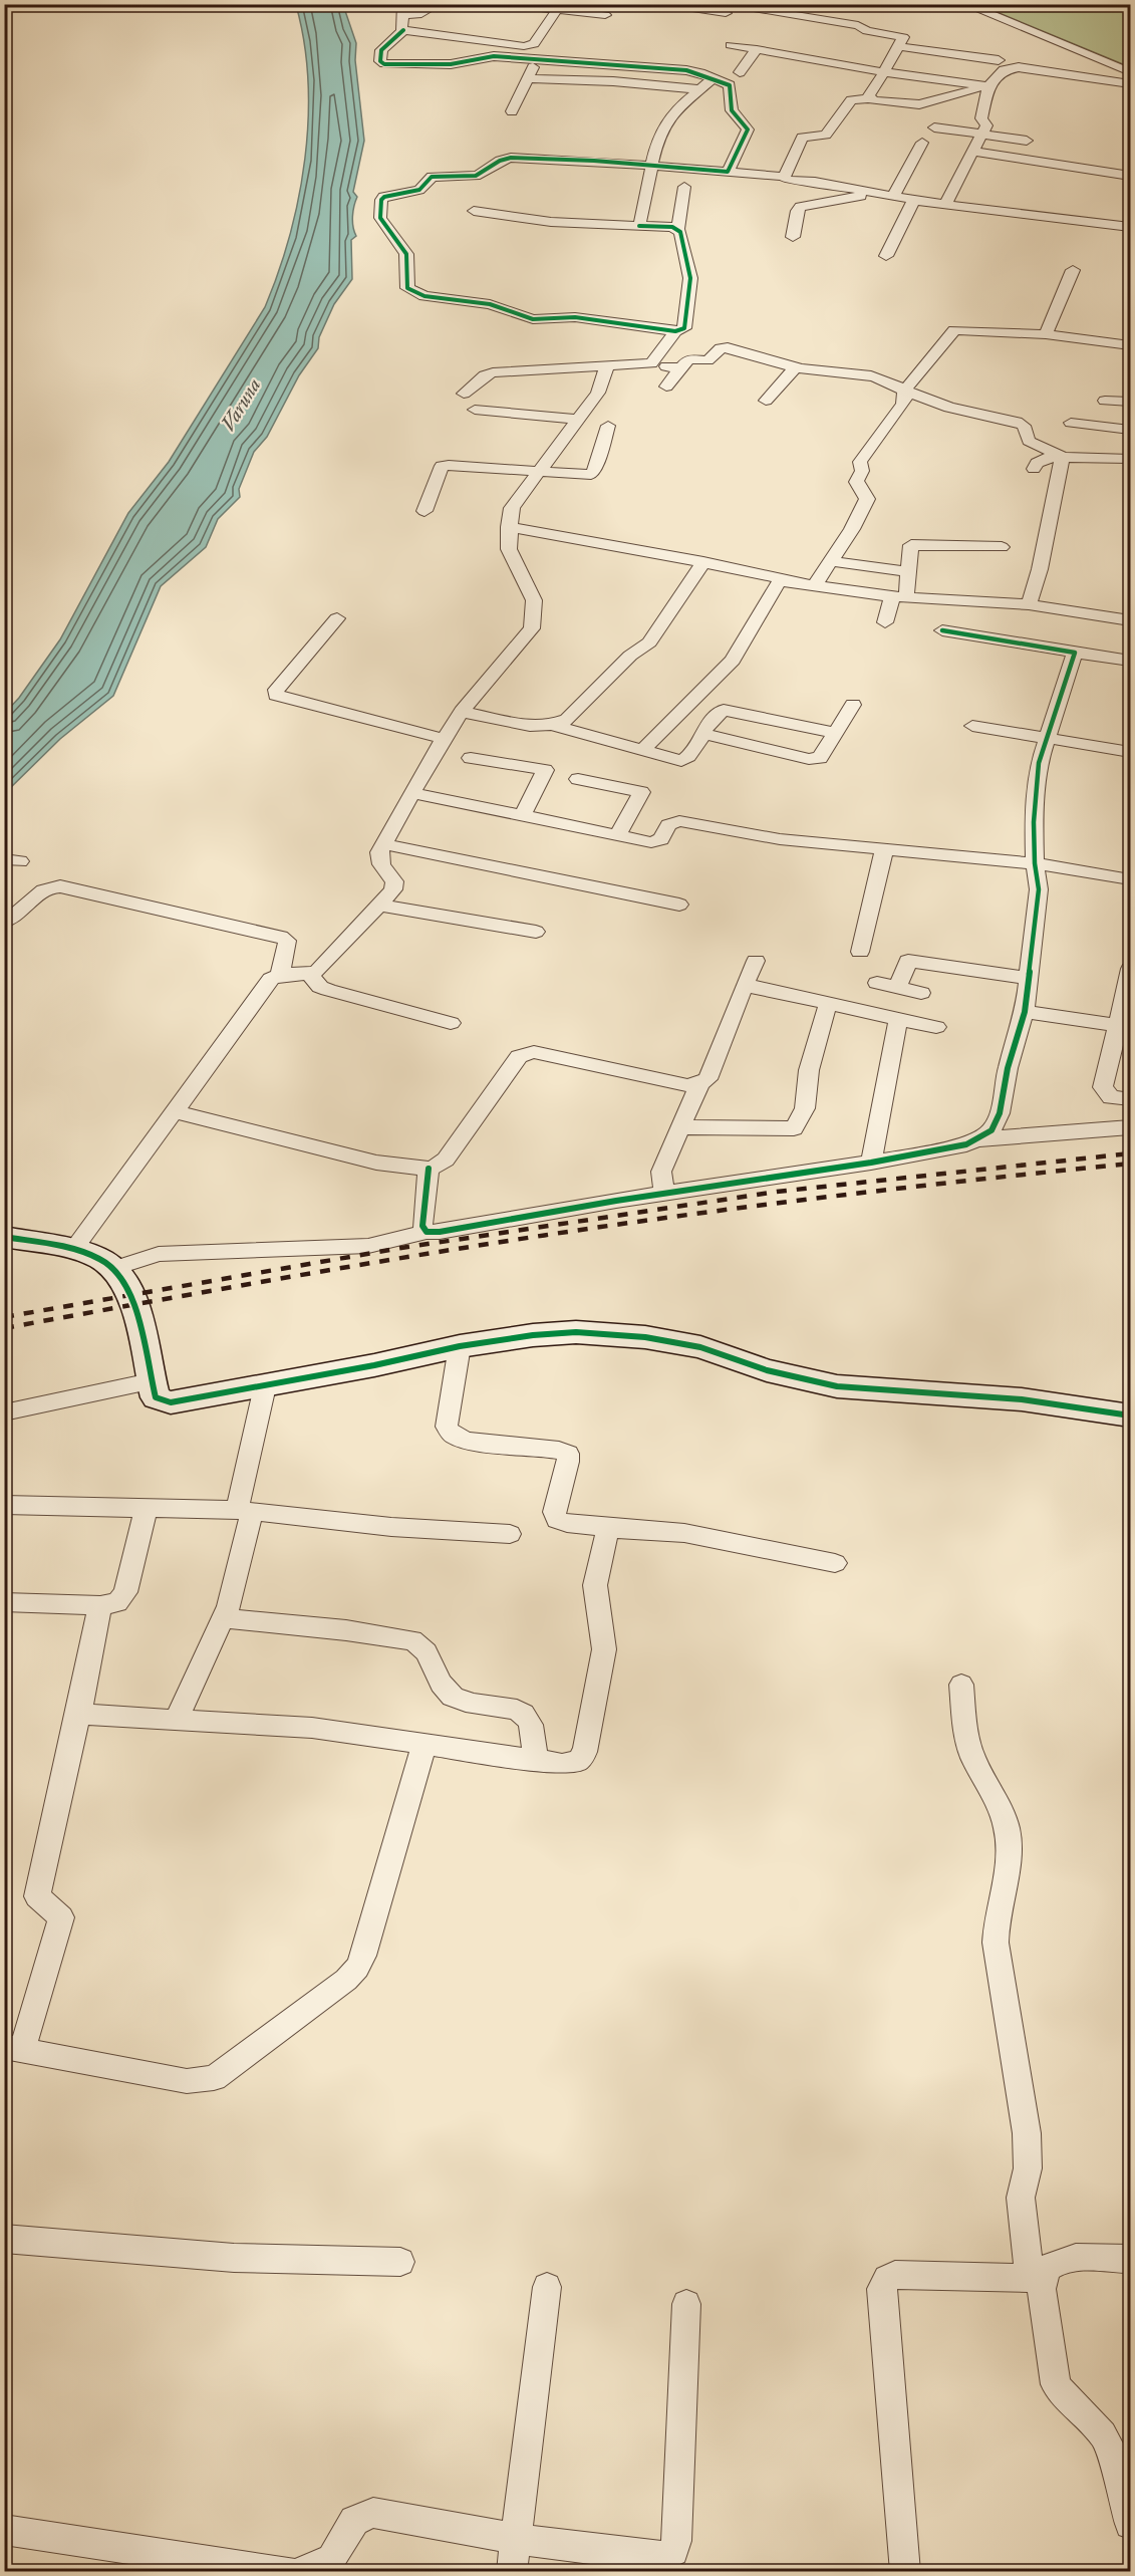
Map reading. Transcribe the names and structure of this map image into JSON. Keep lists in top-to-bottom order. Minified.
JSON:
{"water":["Varuna"]}
